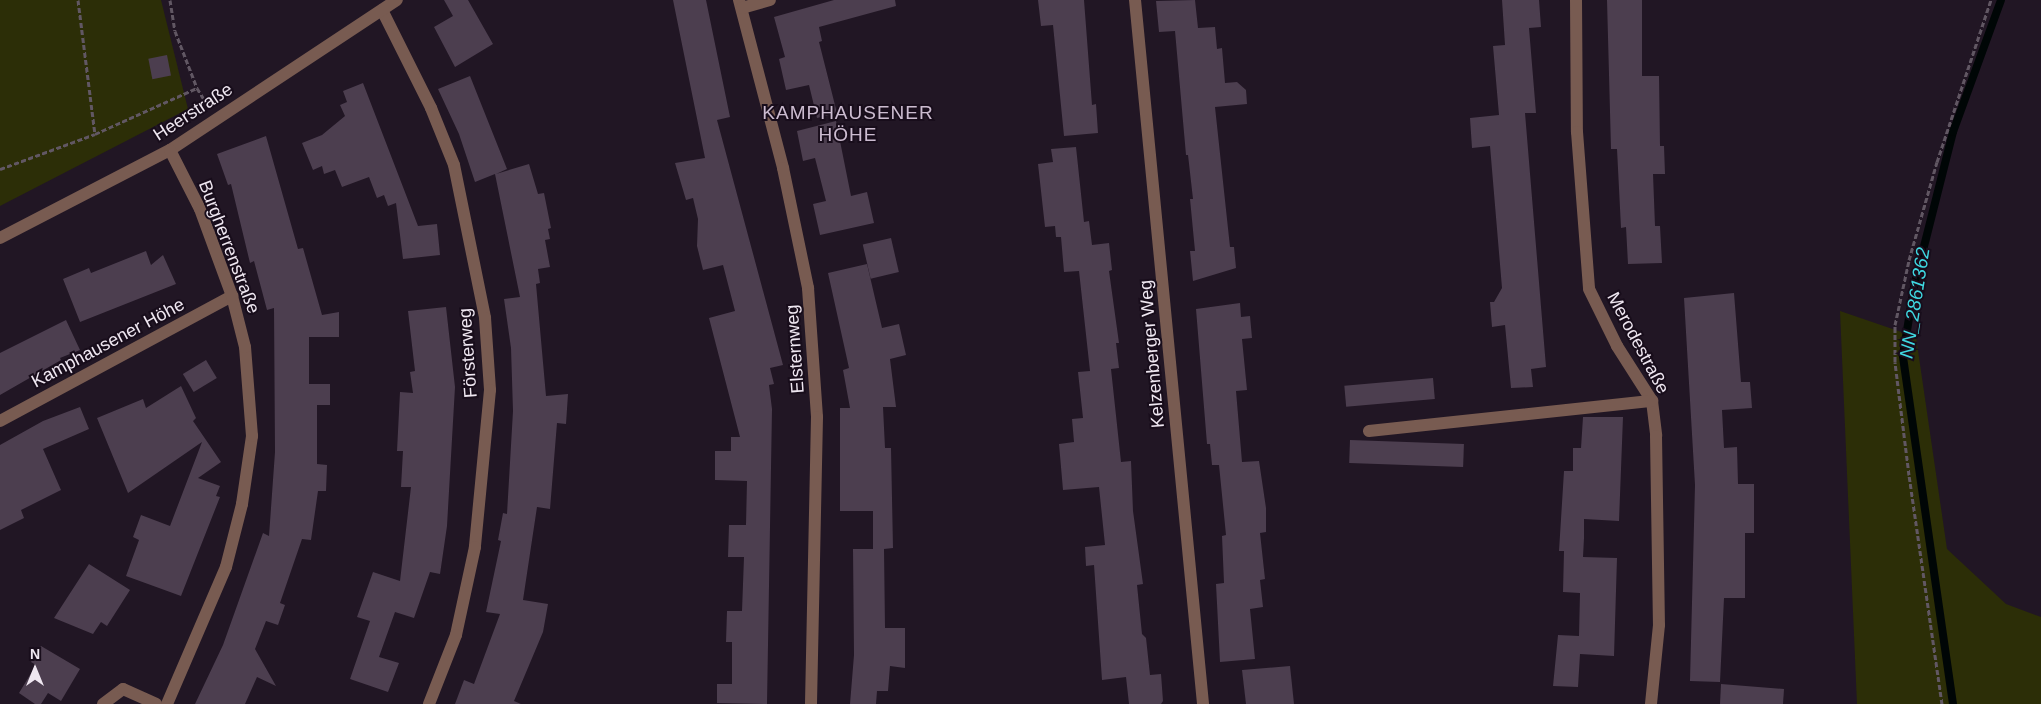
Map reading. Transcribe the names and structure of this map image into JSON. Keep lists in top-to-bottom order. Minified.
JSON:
{"streets":{"street":["Heerstraße","Burgherrenstraße","Kamphausener Höhe","Merodestraße","Elsternweg","Försterweg","Kelzenberger Weg"]},"crossings":[["Heerstraße","Burgherrenstraße"],["Heerstraße","Försterweg"],["Burgherrenstraße","Kamphausener Höhe"]],"districts":["KAMPHAUSENER HÖHE"],"water":["NN_2861362"],"north":"top"}
